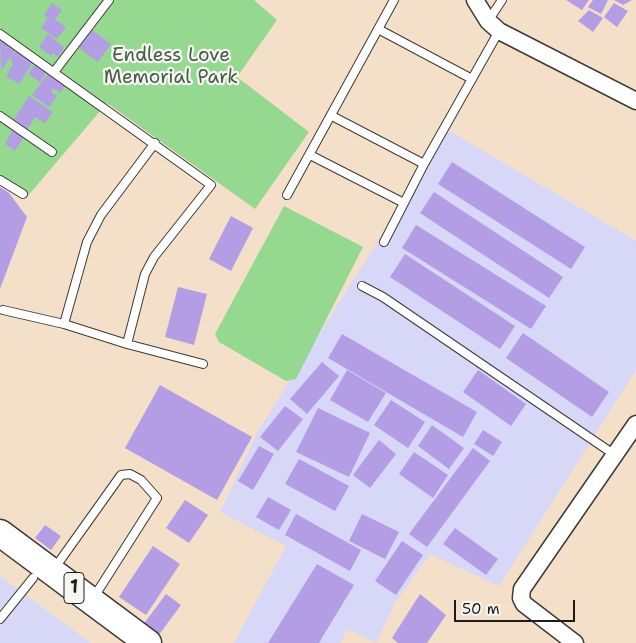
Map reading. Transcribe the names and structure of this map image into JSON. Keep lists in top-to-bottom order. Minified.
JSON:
{"streets":{"highway":["1"]},"parks":["Endless Love Memorial Park"],"scale_bar":"50 m"}
